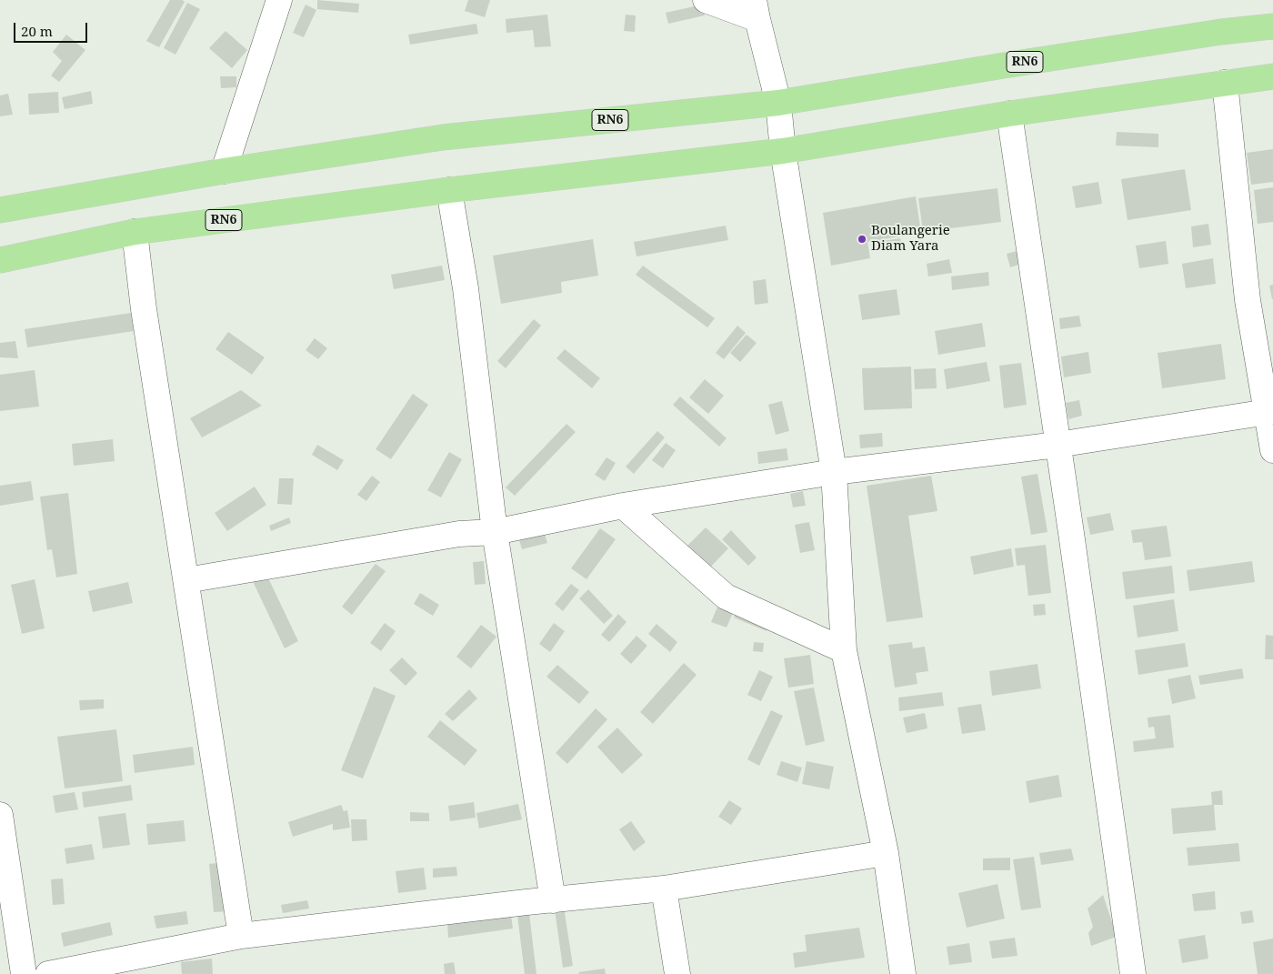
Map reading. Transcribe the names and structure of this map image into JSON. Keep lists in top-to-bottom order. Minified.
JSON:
{"streets":{"highway":["RN6"]},"places":["Boulangerie Diam Yara"],"scale_bar":"20 m"}
